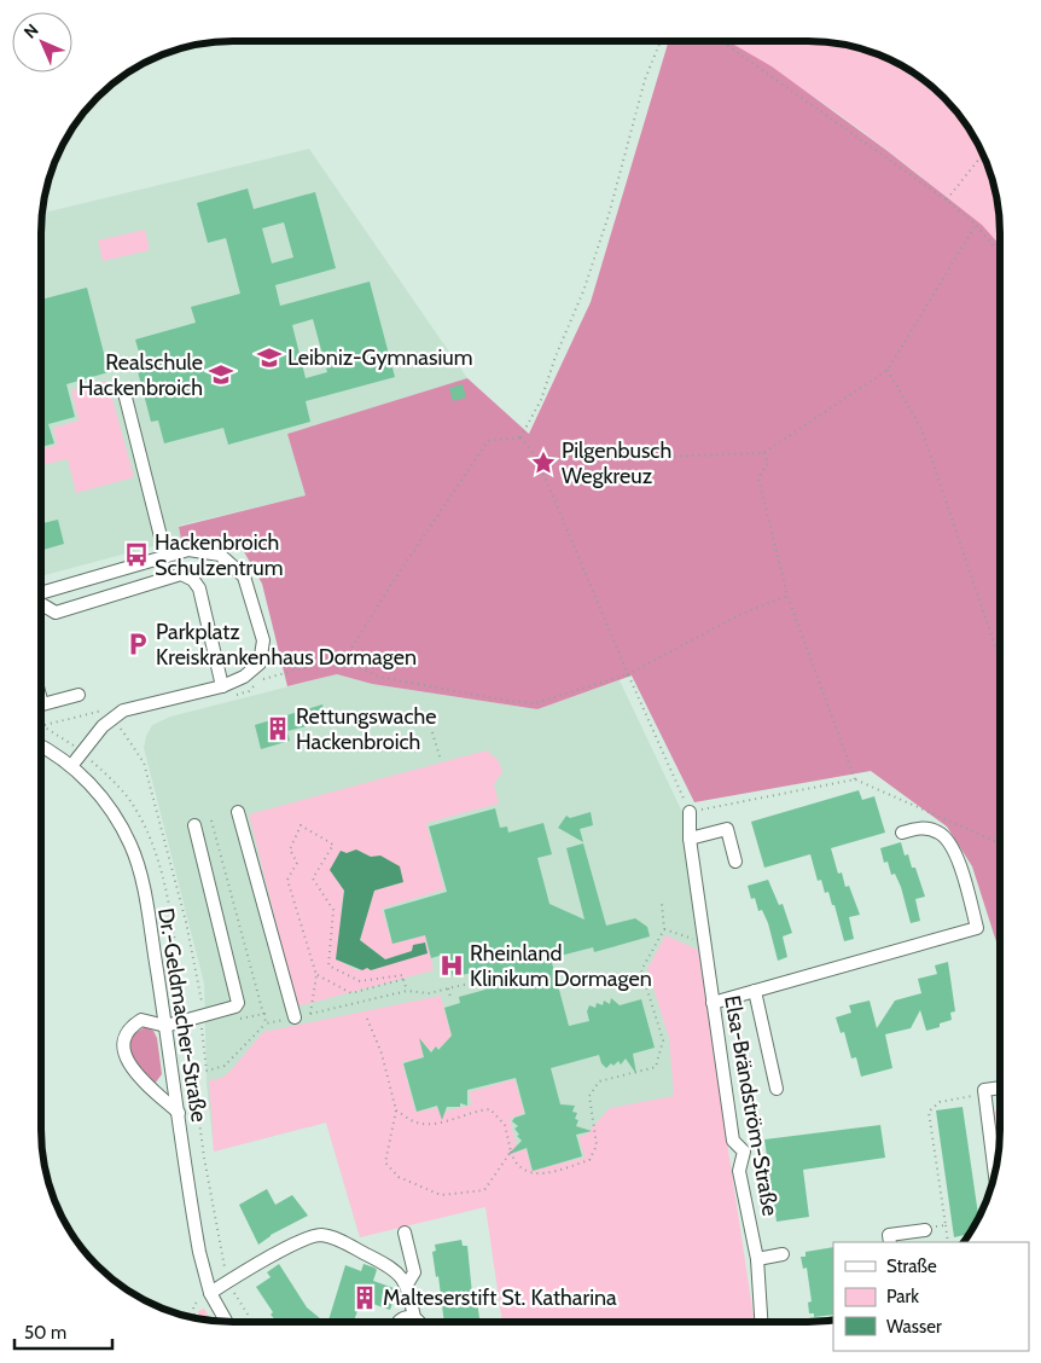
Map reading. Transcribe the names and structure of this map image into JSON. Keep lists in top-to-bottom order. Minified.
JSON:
{"streets":{"street":["Dr.-Geldmacher-Straße","Elsa-Brändström-Straße"]},"places":{"school or university":["Leibniz-Gymnasium","Realschule Hackenbroich"],"place":["Pilgenbusch Wegkreuz"],"bus stop":["Hackenbroich Schulzentrum"],"parking":["Parkplatz Kreiskrankenhaus Dormagen"],"building":["Rettungswache Hackenbroich","Malteserstift St. Katharina"],"hospital":["Rheinland Klinikum Dormagen"]},"legend":["Straße","Park","Wasser"],"scale_bar":"50 m","north":"top left"}
